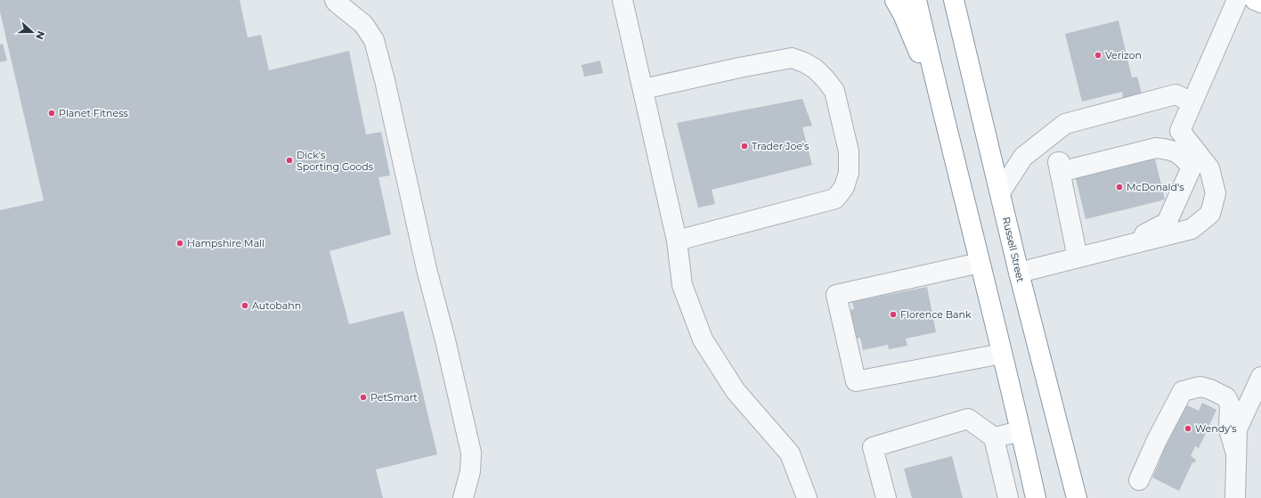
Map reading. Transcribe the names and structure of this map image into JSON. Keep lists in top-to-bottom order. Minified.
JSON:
{"streets":{"main road":["Russell Street"]},"places":["Verizon","Planet Fitness","Trader Joe's","Dick's Sporting Goods","McDonald's","Hampshire Mall","Autobahn","Florence Bank","PetSmart","Wendy's"],"north":"right"}
